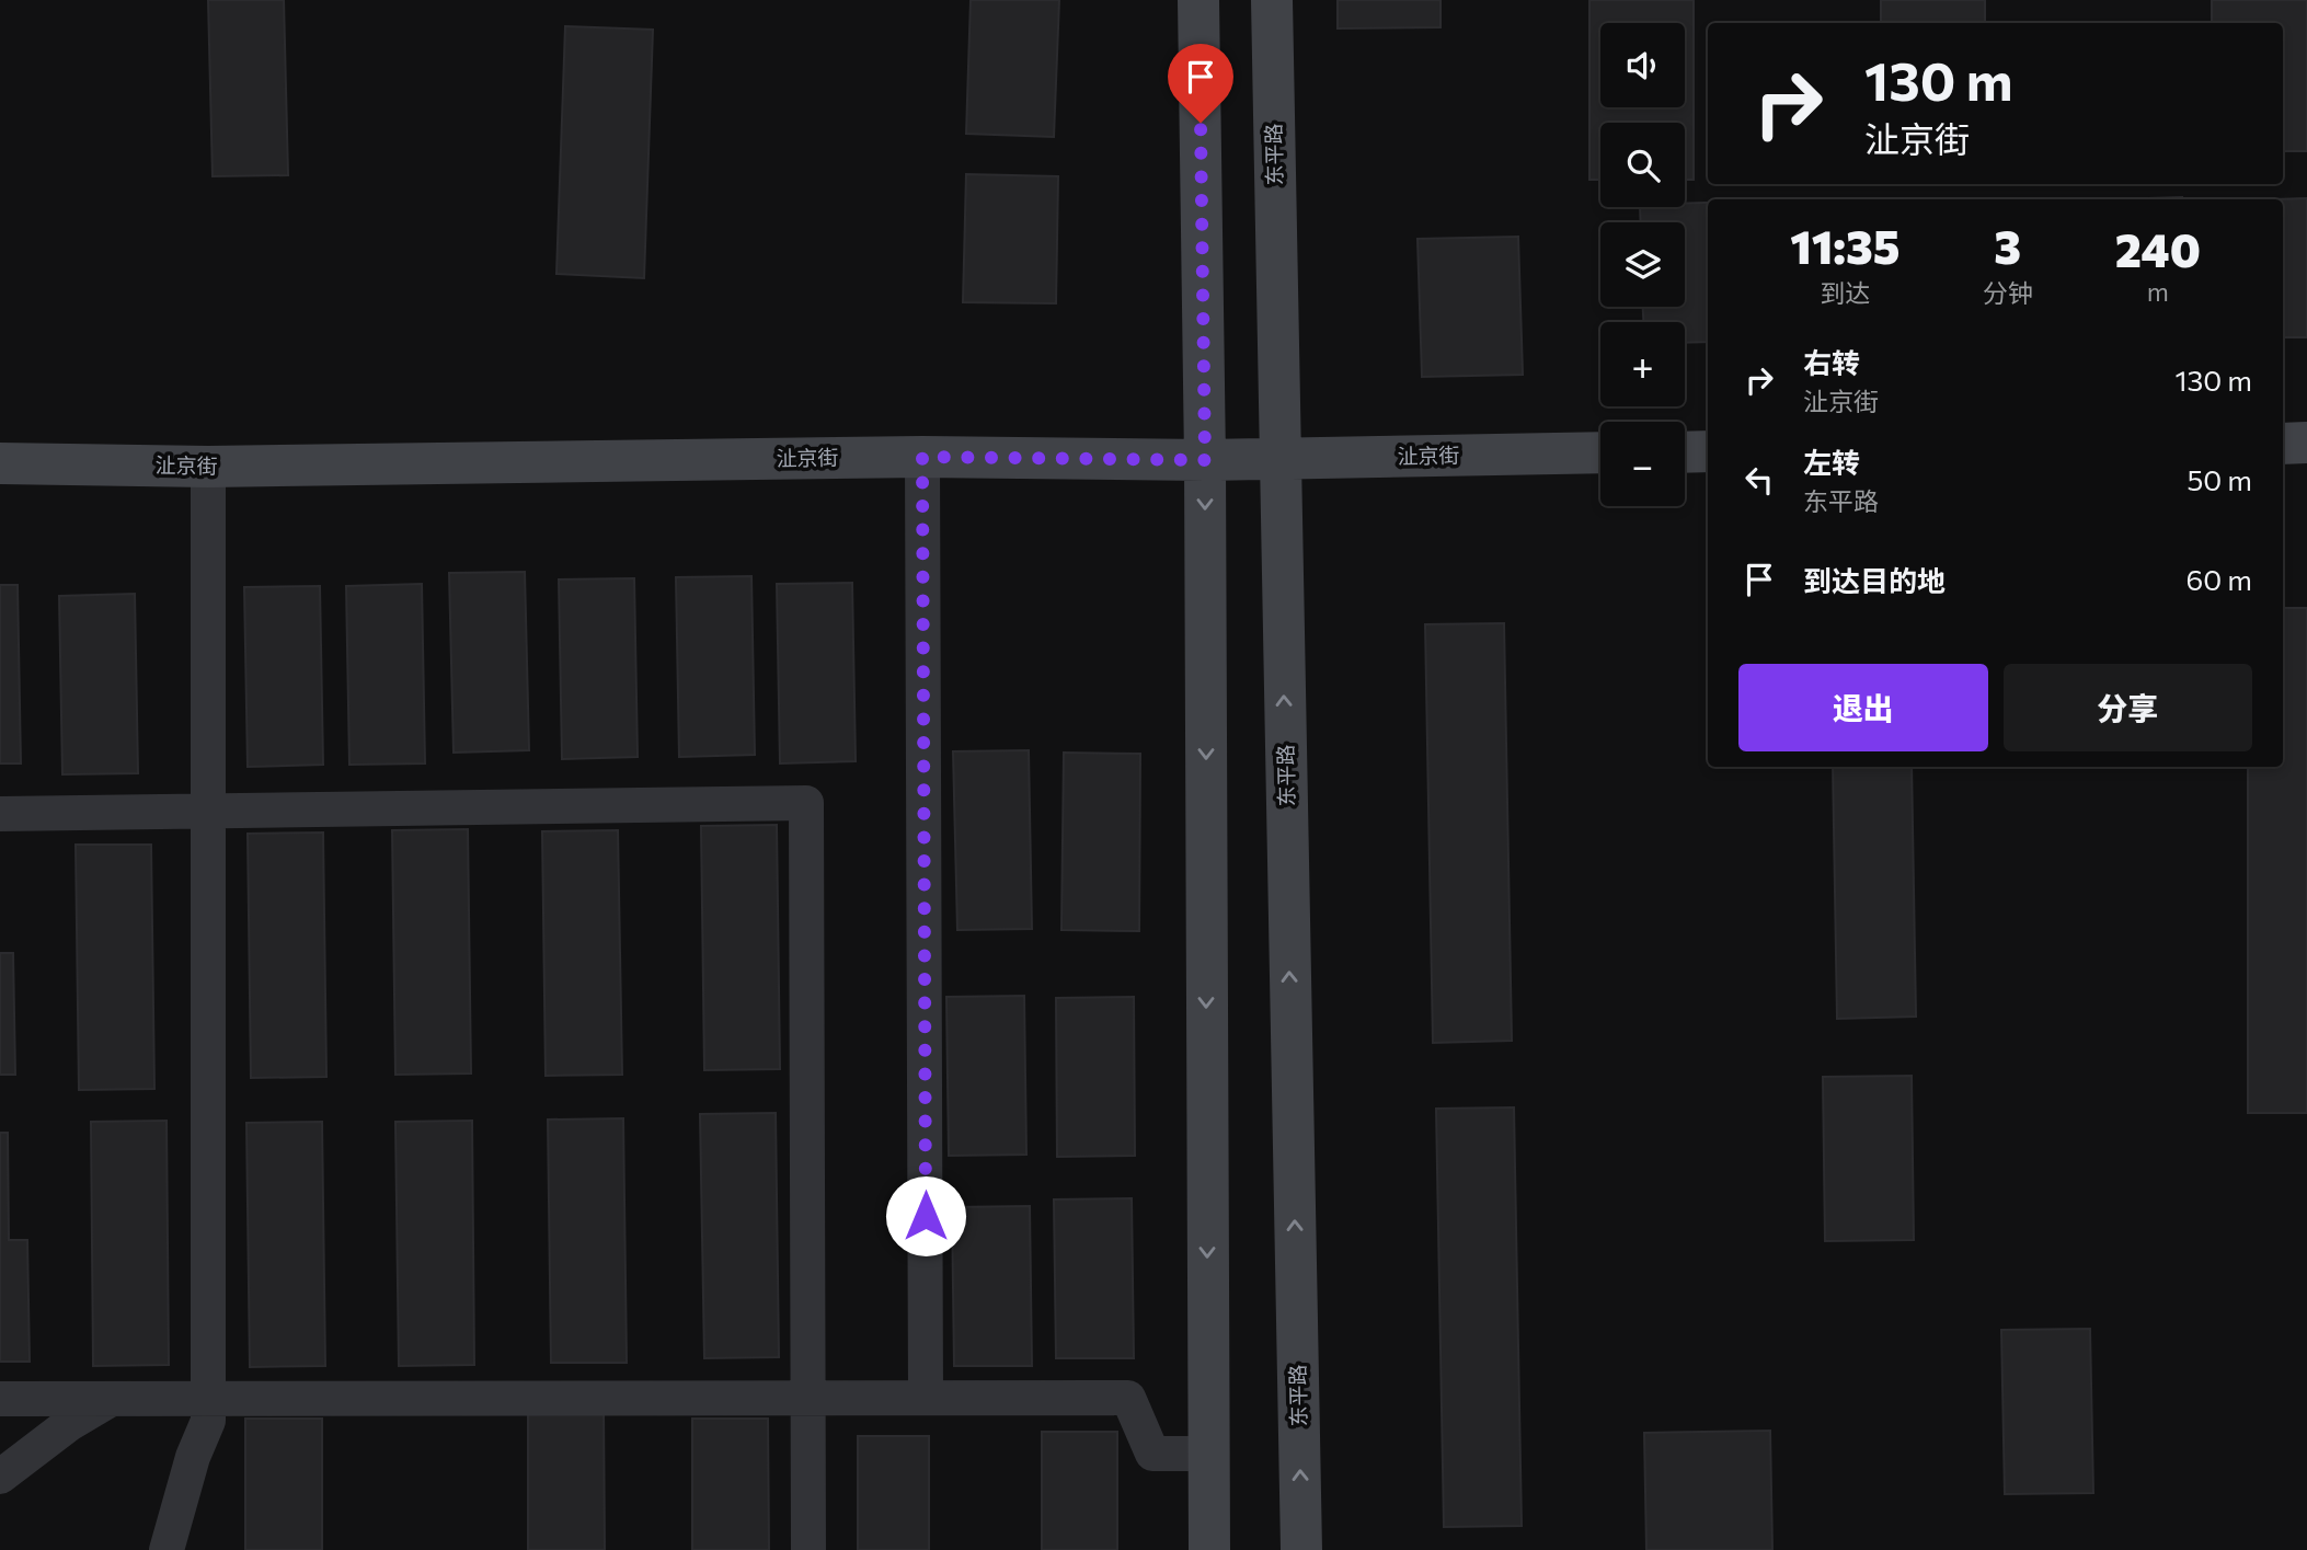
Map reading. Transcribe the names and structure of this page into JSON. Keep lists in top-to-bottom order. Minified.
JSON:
{"streets":{"main road":["东平路","沚京街"]},"crossings":[["东平路","沚京街"]],"page":{"map_buttons":["+","−"],"turn":["130 m","沚京街"],"eta":["11:35","到达","3","分钟","240","m"],"list":[{"name":"右转","note":"沚京街","value":"130 m"},{"name":"左转","note":"东平路","value":"50 m"},{"name":"到达目的地","value":"60 m"}],"buttons":["退出","分享"]}}
